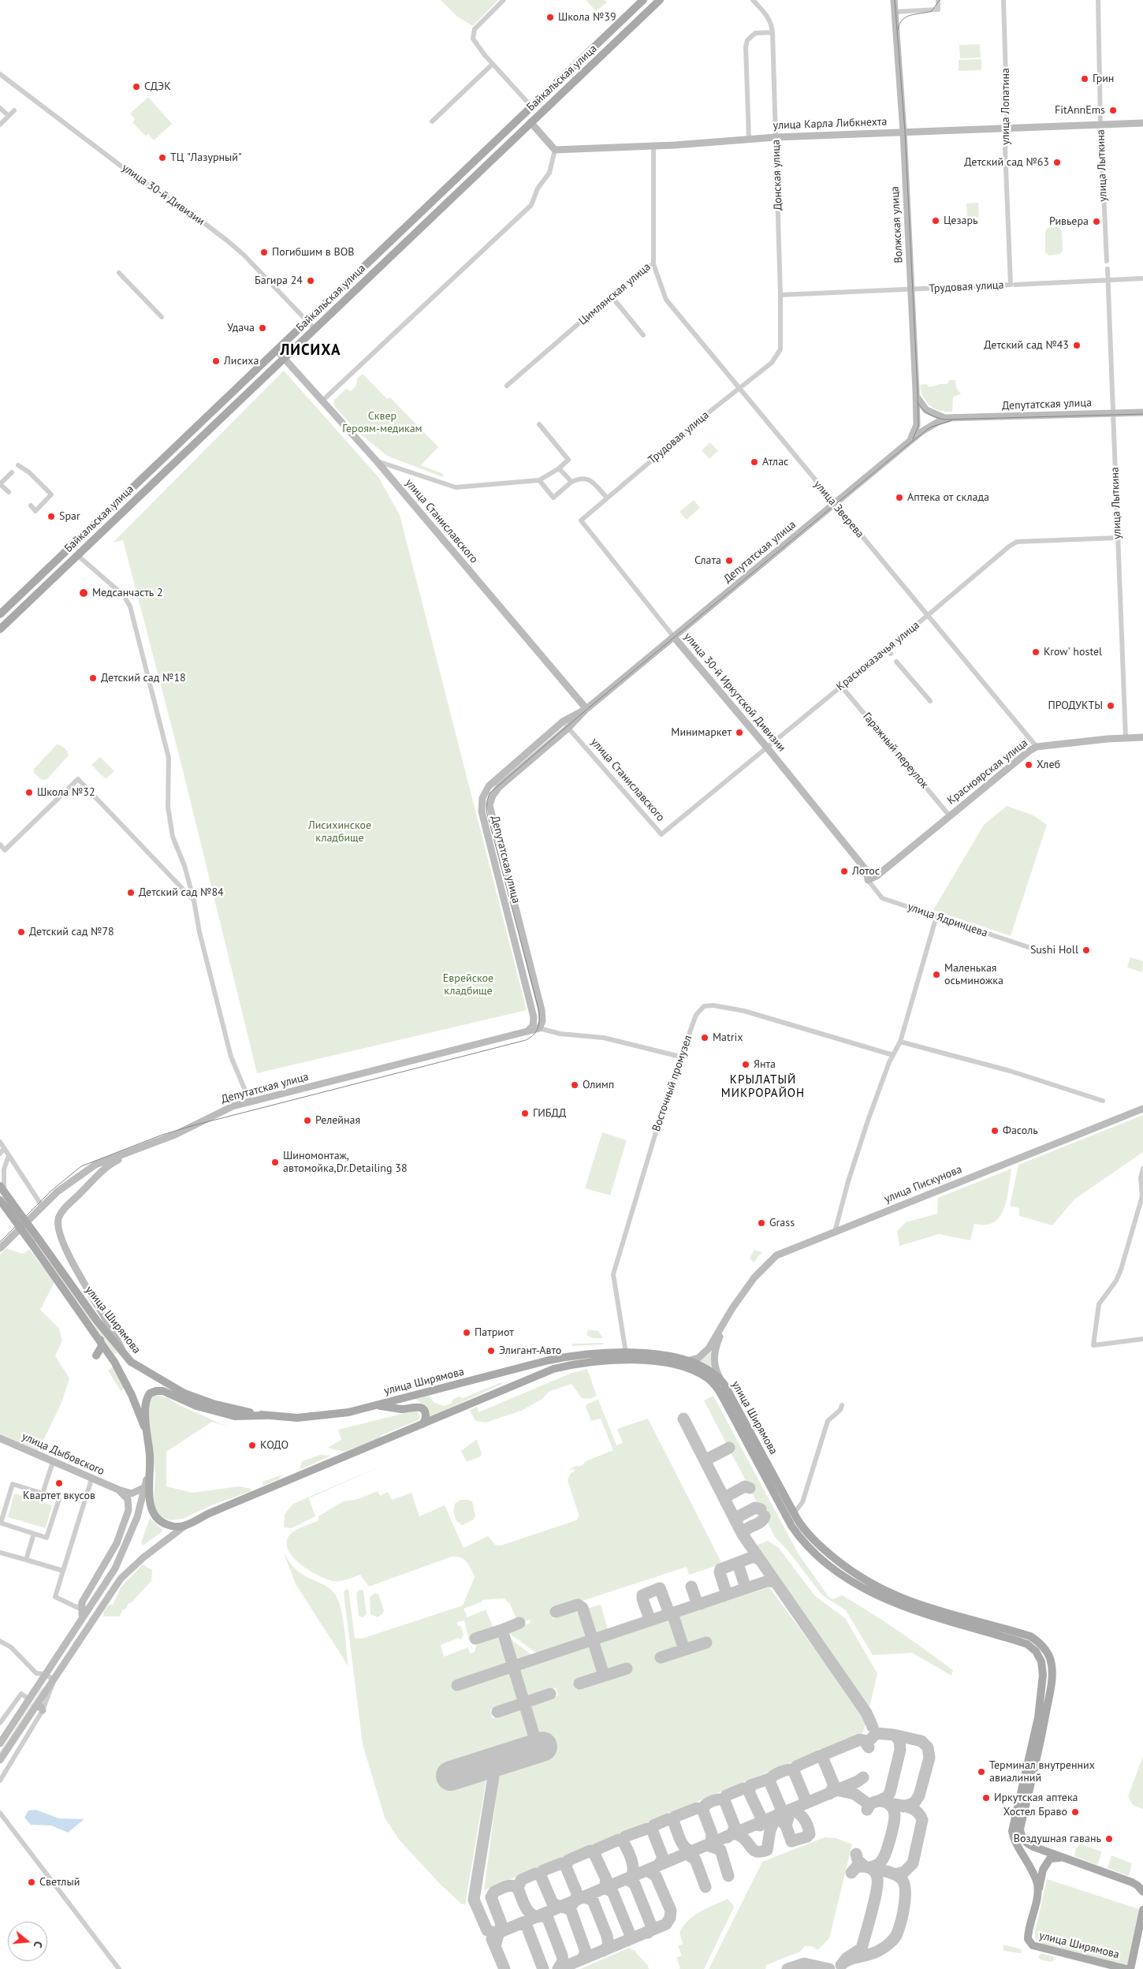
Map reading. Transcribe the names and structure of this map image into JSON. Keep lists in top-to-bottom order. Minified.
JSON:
{"streets":{"main road":["Байкальская улица","улица Карла Либкнехта","Волжская улица","Депутатская улица","улица Станиславского","улица 30-й Иркутской Дивизии","Красноярская улица","улица Пискунова","улица Ширямова","улица Дыбовского"],"street":["улица Лопатина","улица Лыткина","Донская улица","улица 30-й Дивизии","Трудовая улица","Цимлянская улица","улица Зверева","Красноказачья улица","Гаражный переулок","улица Ядринцева","Восточный промузел"]},"crossings":[["Байкальская улица","улица 30-й Дивизии"],["Байкальская улица","улица Станиславского"],["улица Лопатина","улица Карла Либкнехта"],["улица Лопатина","Трудовая улица"],["улица Карла Либкнехта","улица Лыткина"],["улица Карла Либкнехта","Донская улица"],["улица Карла Либкнехта","Волжская улица"],["улица Карла Либкнехта","Цимлянская улица"],["улица Лыткина","Трудовая улица"],["улица Лыткина","Депутатская улица"],["улица Лыткина","Красноказачья улица"],["улица Лыткина","Красноярская улица"],["Донская улица","Трудовая улица"],["Волжская улица","Трудовая улица"],["Волжская улица","Депутатская улица"],["Трудовая улица","улица Зверева"],["Трудовая улица","улица 30-й Иркутской Дивизии"],["Цимлянская улица","улица Зверева"],["Депутатская улица","улица Зверева"],["Депутатская улица","улица Станиславского"],["Депутатская улица","улица 30-й Иркутской Дивизии"],["улица Зверева","Красноказачья улица"],["улица Зверева","Красноярская улица"],["улица Станиславского","Красноказачья улица"],["Красноказачья улица","улица 30-й Иркутской Дивизии"],["Красноказачья улица","Гаражный переулок"],["улица 30-й Иркутской Дивизии","Красноярская улица"],["улица 30-й Иркутской Дивизии","улица Ядринцева"],["Гаражный переулок","Красноярская улица"],["Красноярская улица","улица Ядринцева"],["Восточный промузел","улица Ширямова"],["улица Пискунова","улица Ширямова"]],"districts":["ЛИСИХА","КРЫЛАТЫЙ МИКРОРАЙОН"],"parks":["Сквер Героям-медикам","Лисихинское кладбище","Еврейское кладбище"],"places":["Школа №39","Грин","СДЭК","FitAnnEms","ТЦ \"Лазурный\"","Детский сад №63","Цезарь","Ривьера","Погибшим в ВОВ","Багира 24","Удача","Детский сад №43","Лисиха","Атлас","Аптека от склада","Spar","Слата","Медсанчасть 2","Krow' hostel","Детский сад №18","ПРОДУКТЫ","Минимаркет","Хлеб","Школа №32","Лотос","Детский сад №84","Детский сад №78","Sushi Holl","Маленькая осьминожка","Matrix","Янта","Олимп","ГИБДД","Релейная","Фасоль","Шиномонтаж, автомойка,Dr.Detailing 38","Grass","Патриот","Элигант-Авто","КОДО","Квартет вкусов","Терминал внутренних авиалиний","Иркутская аптека","Хостел Браво","Воздушная гавань","Светлый"],"north":"right"}
